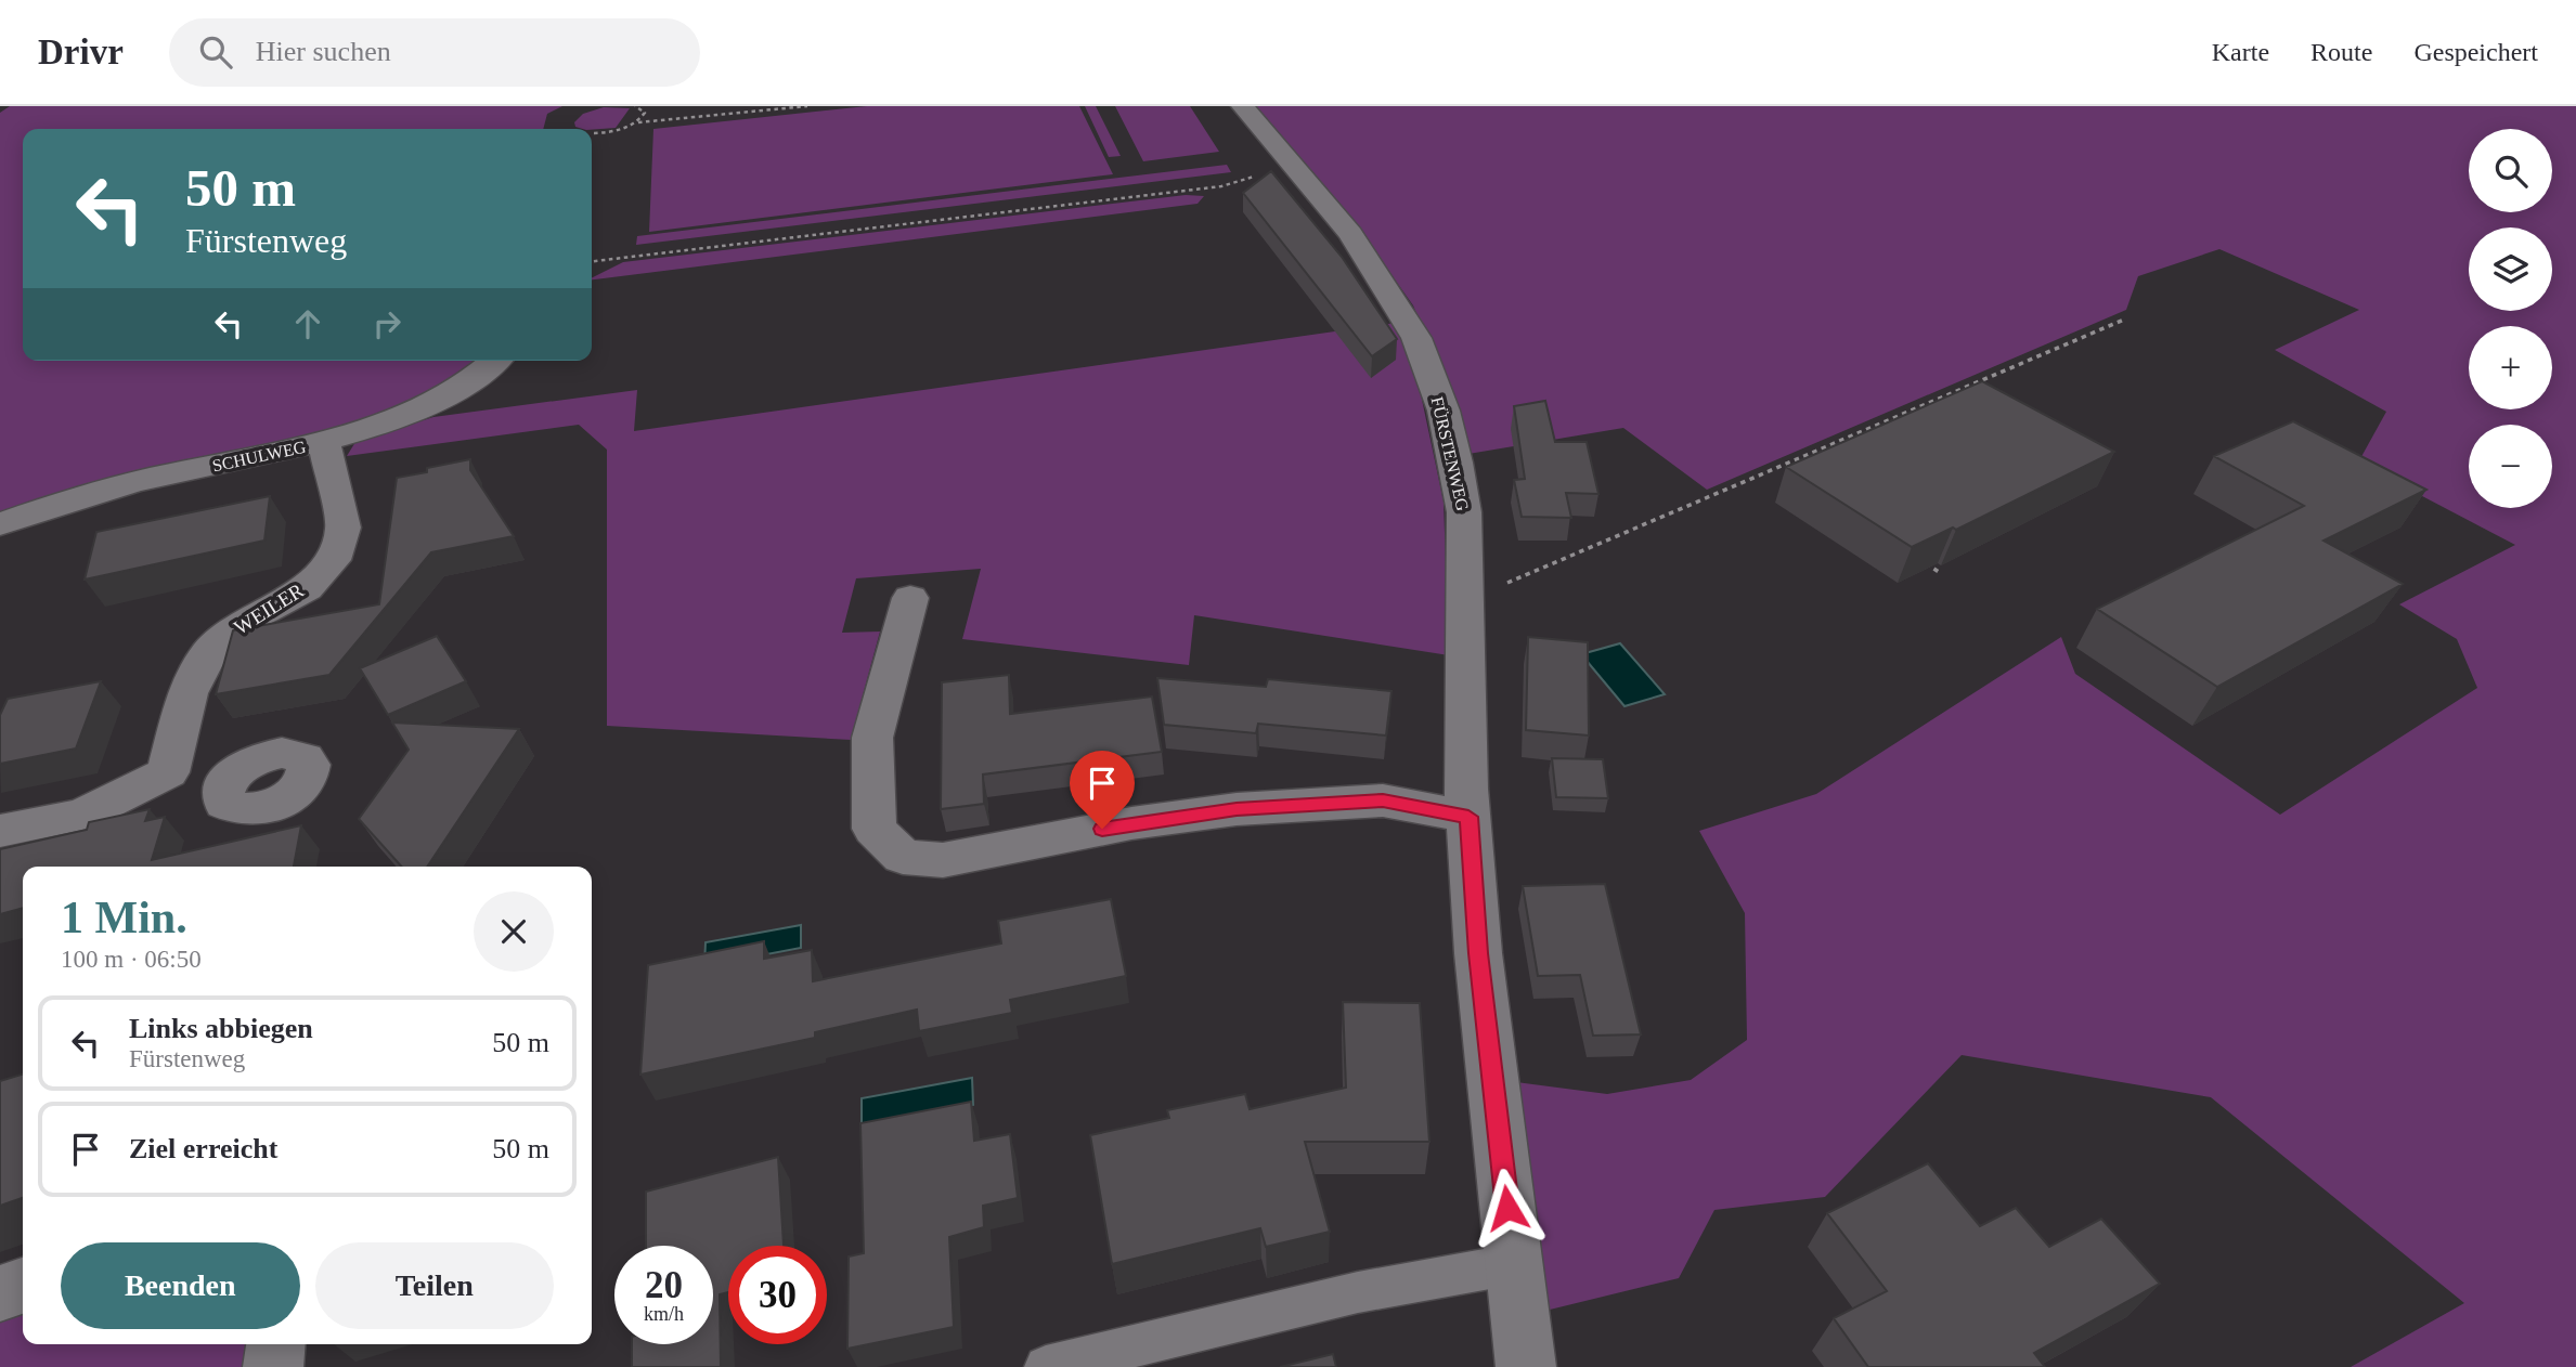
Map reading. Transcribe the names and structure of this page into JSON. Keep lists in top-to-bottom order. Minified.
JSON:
{"streets":{"street":["FÜRSTENWEG","SCHULWEG","WEILER"]},"crossings":[["SCHULWEG","WEILER"]],"page":{"header":"Drivr","search":"Hier suchen","nav":["Karte","Route","Gespeichert"],"map_buttons":["+","−"],"turn":["50 m","Fürstenweg"],"heading":["1 Min.","100 m · 06:50"],"list":[{"name":"Links abbiegen","note":"Fürstenweg","value":"50 m"},{"name":"Ziel erreicht","value":"50 m"}],"buttons":["Beenden","Teilen"],"speed":"20 km/h","limit":"30"}}
